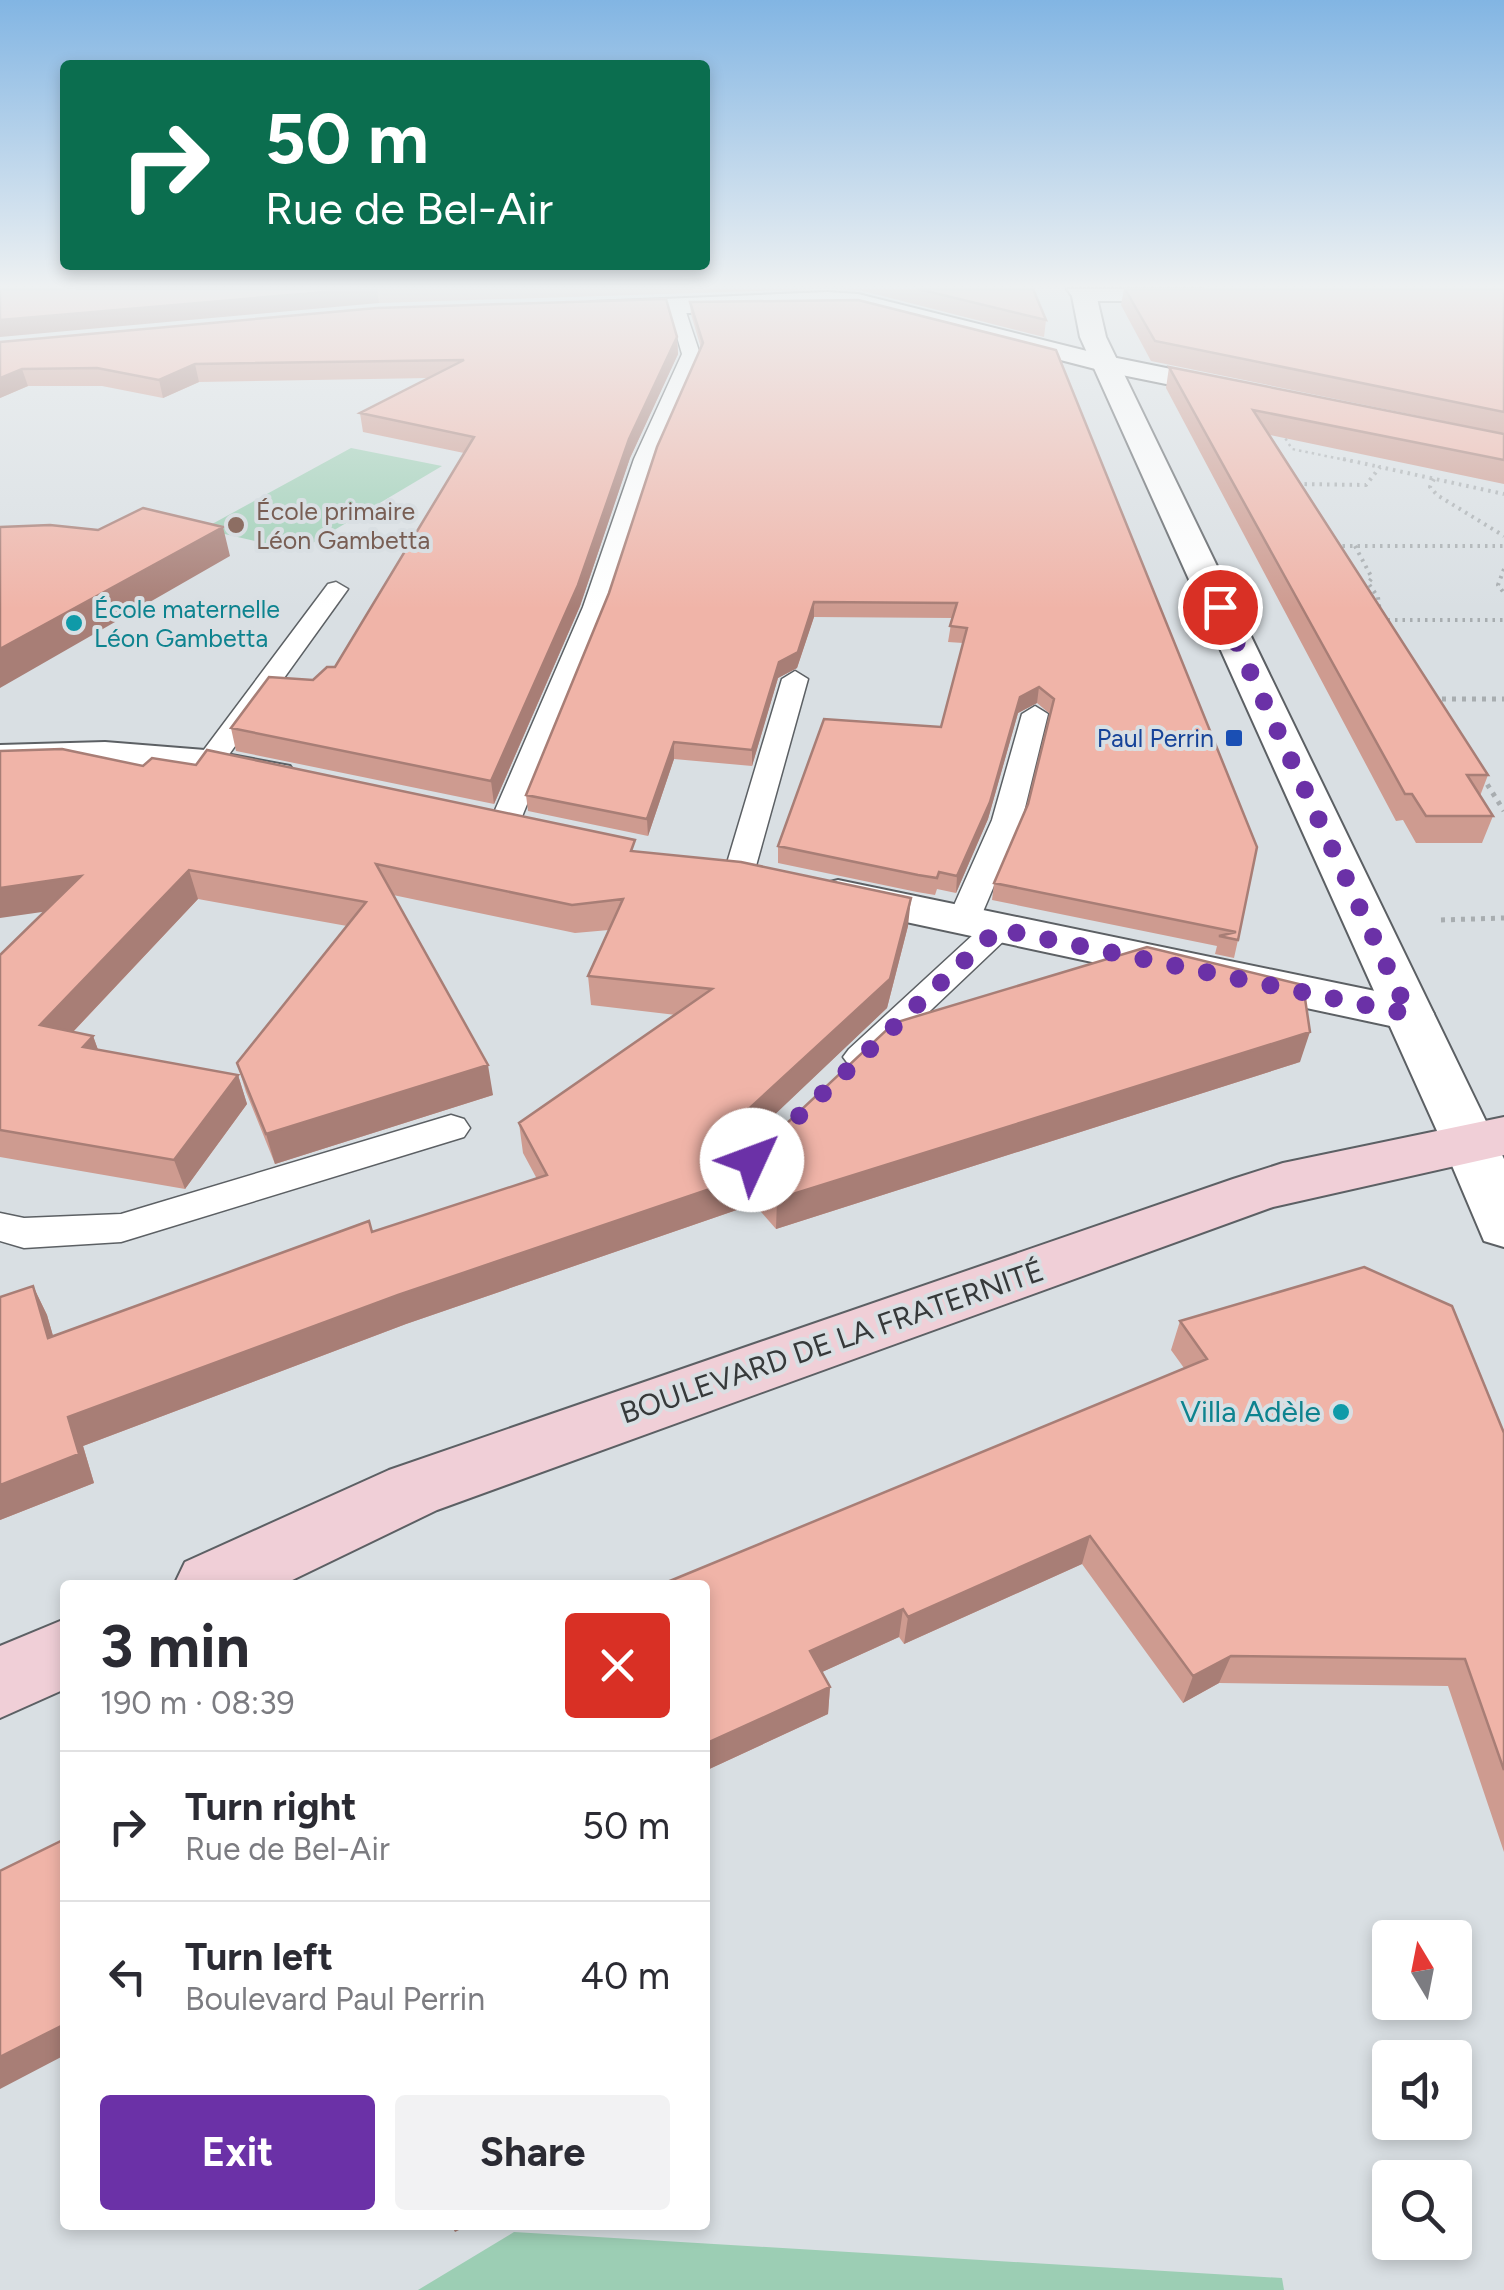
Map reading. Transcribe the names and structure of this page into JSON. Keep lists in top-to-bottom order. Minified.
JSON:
{"streets":{"main road":["BOULEVARD DE LA FRATERNITÉ"]},"places":{"other":["École primaire Léon Gambetta","École maternelle Léon Gambetta","Villa Adèle"],"transit":["Paul Perrin"]},"north":"top","page":{"turn":["50 m","Rue de Bel-Air"],"heading":["3 min","190 m · 08:39"],"list":[{"name":"Turn right","note":"Rue de Bel-Air","value":"50 m"},{"name":"Turn left","note":"Boulevard Paul Perrin","value":"40 m"}],"buttons":["Exit","Share"]}}
